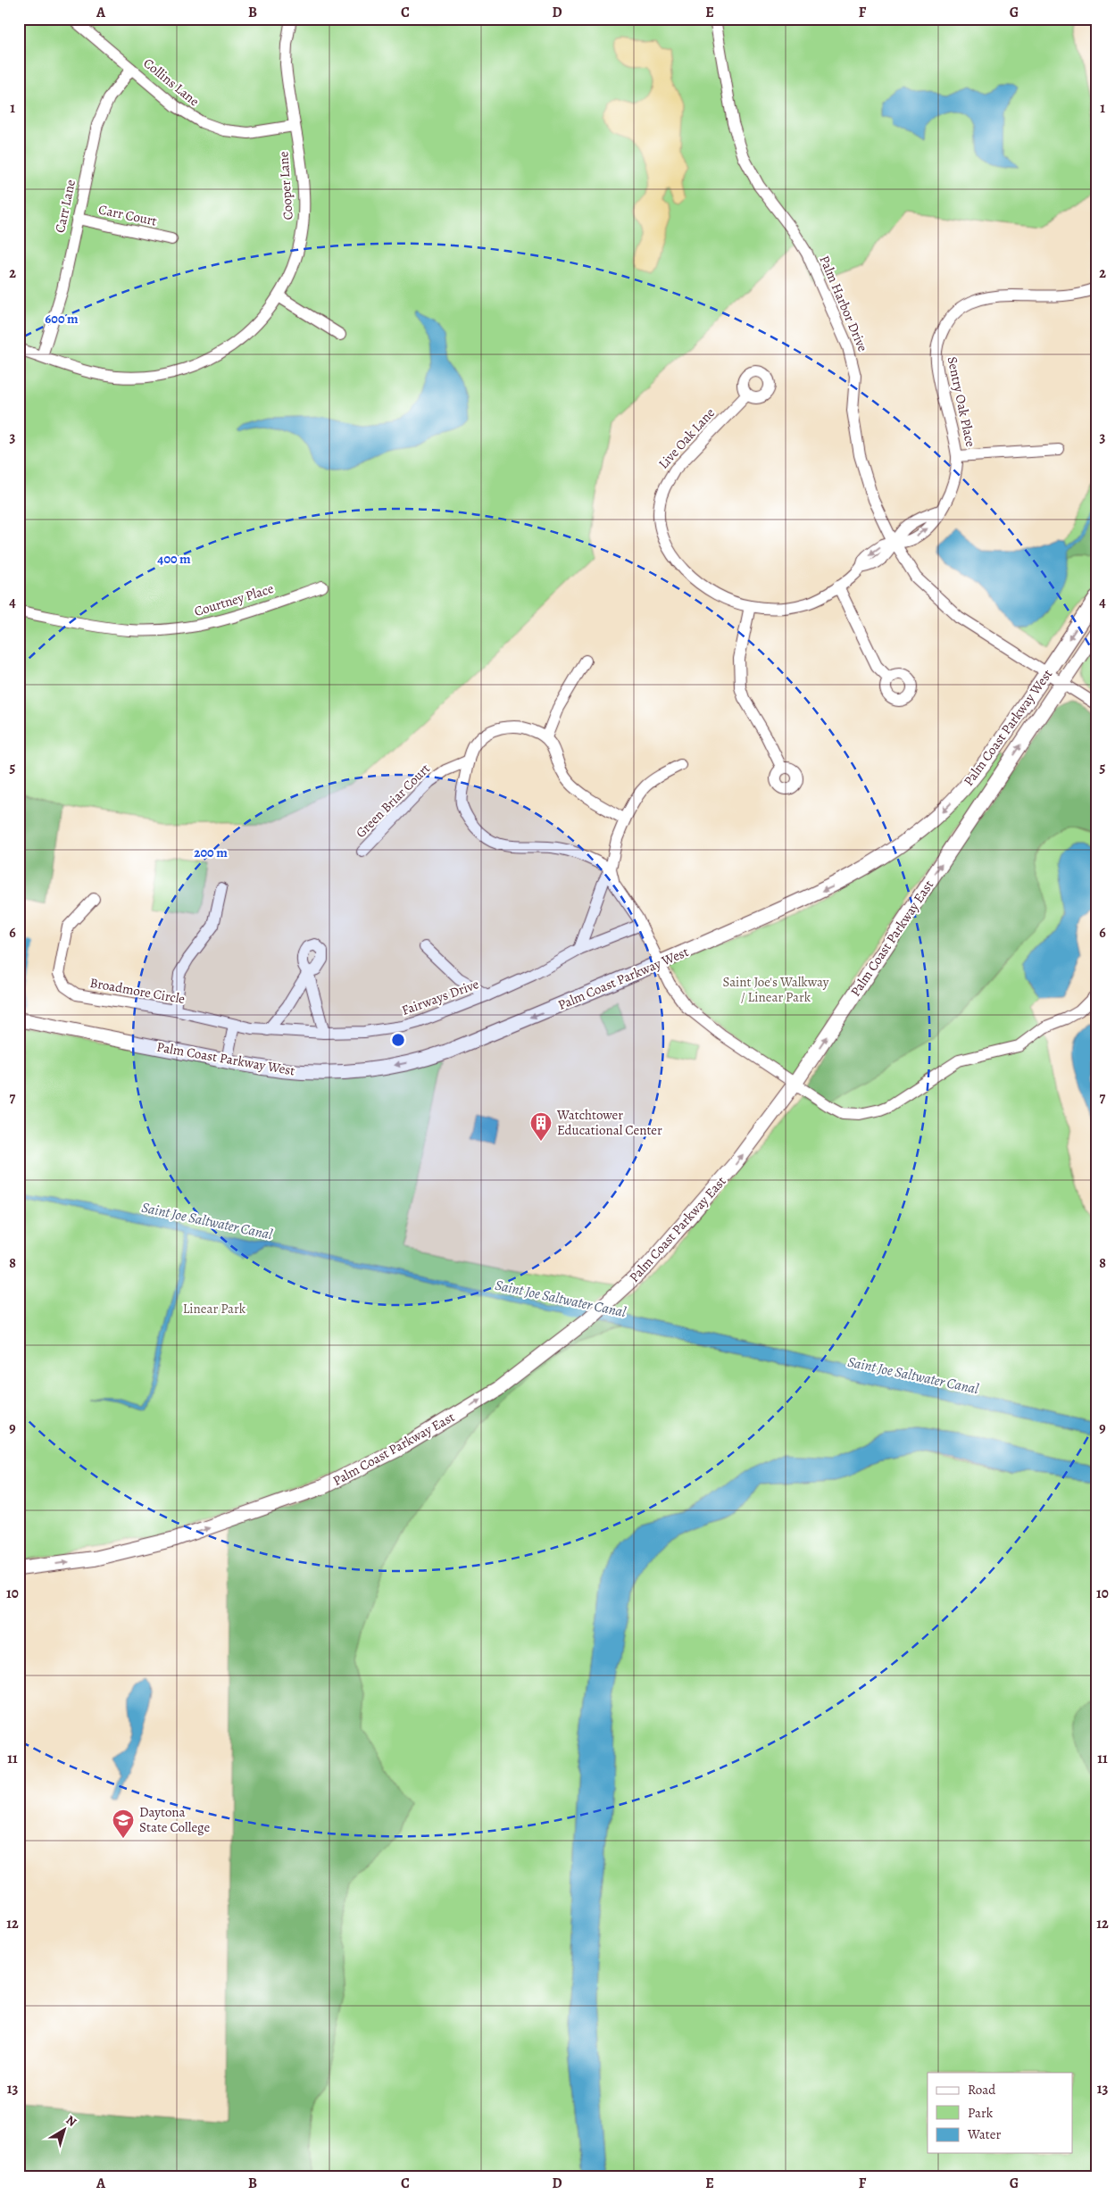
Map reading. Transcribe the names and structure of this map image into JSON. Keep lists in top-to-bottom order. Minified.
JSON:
{"streets":{"main road":["Palm Coast Parkway West","Palm Coast Parkway East"],"street":["Collins Lane","Cooper Lane","Carr Lane","Carr Court","Palm Harbor Drive","Sentry Oak Place","Live Oak Lane","Courtney Place","Green Briar Court","Broadmore Circle","Fairways Drive"]},"crossings":[["Collins Lane","Cooper Lane"],["Collins Lane","Carr Lane"],["Cooper Lane","Carr Lane"],["Carr Lane","Carr Court"],["Palm Harbor Drive","Sentry Oak Place"],["Palm Harbor Drive","Live Oak Lane"],["Palm Harbor Drive","Palm Coast Parkway West"],["Palm Harbor Drive","Palm Coast Parkway East"],["Sentry Oak Place","Live Oak Lane"],["Broadmore Circle","Fairways Drive"]],"one_way":["Palm Coast Parkway West","Palm Coast Parkway East"],"water":["Saint Joe Saltwater Canal"],"parks":["Saint Joe's Walkway / Linear Park","Linear Park"],"places":{"building":["Watchtower Educational Center"],"school or university":["Daytona State College"]},"legend":["Road","Park","Water"],"north":"top right","grid":{"columns":["A","B","C","D","E","F","G"],"rows":["1","2","3","4","5","6","7","8","9","10","11","12","13"]},"rings":["600 m","400 m","200 m"]}
